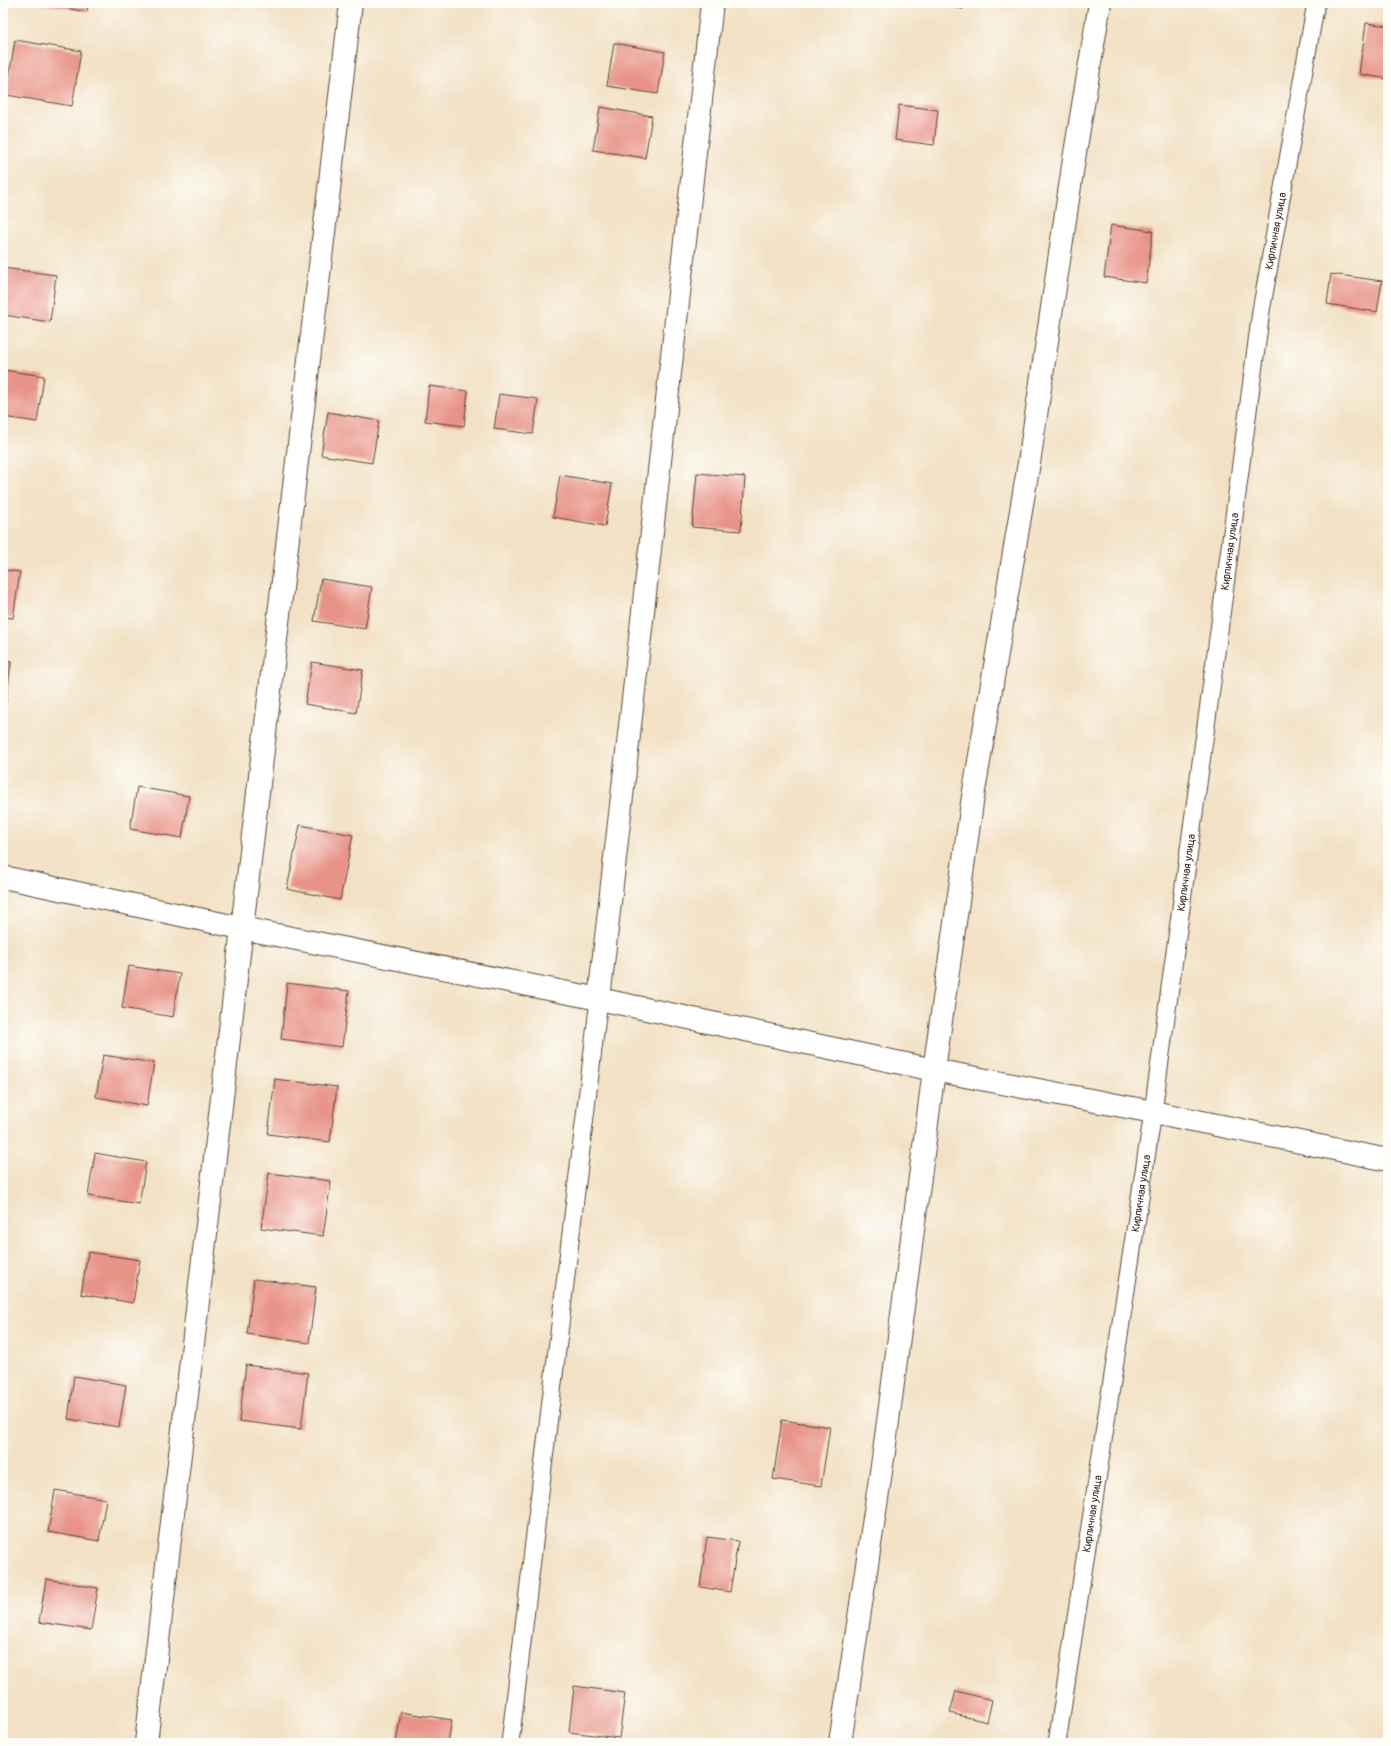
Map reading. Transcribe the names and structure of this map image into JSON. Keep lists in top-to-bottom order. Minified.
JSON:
{"streets":{"lane":["Кирпичная улица"]}}
